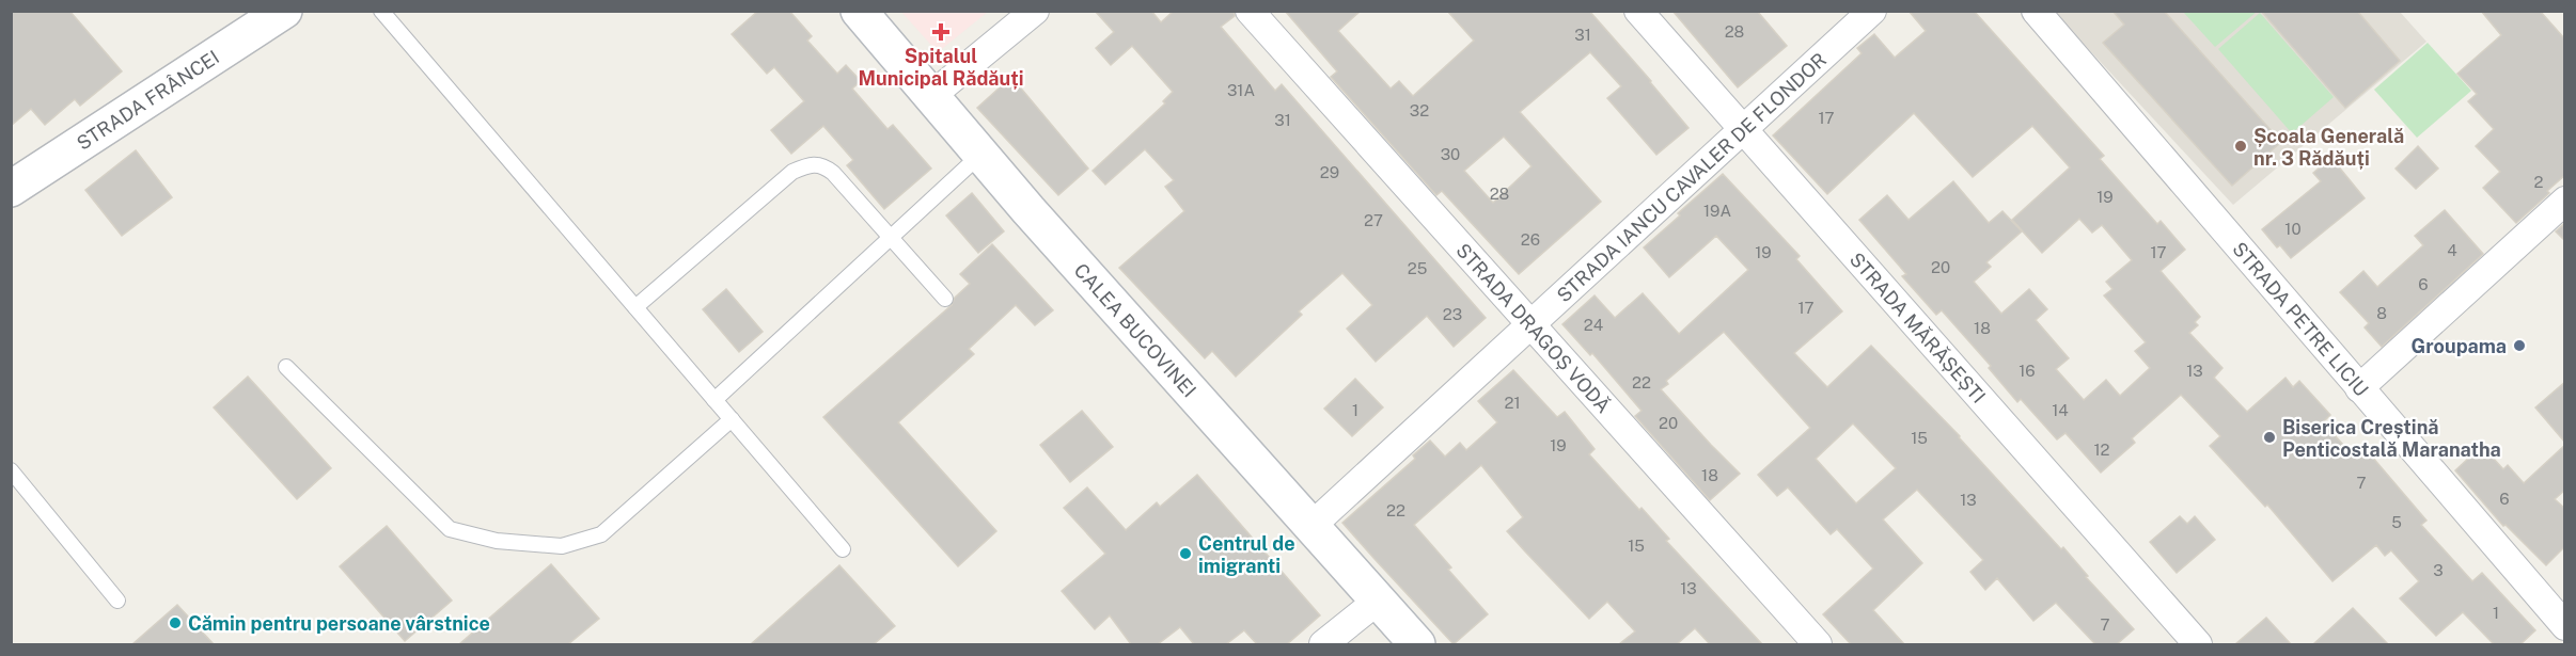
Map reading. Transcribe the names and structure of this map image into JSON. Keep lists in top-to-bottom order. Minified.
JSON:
{"streets":{"main road":["STRADA FRÂNCEI","CALEA BUCOVINEI"],"street":["STRADA IANCU CAVALER DE FLONDOR","STRADA PETRE LICIU","STRADA DRAGOȘ VODĂ","STRADA MĂRĂȘEȘTI"]},"crossings":[["STRADA IANCU CAVALER DE FLONDOR","STRADA DRAGOȘ VODĂ"],["STRADA IANCU CAVALER DE FLONDOR","STRADA MĂRĂȘEȘTI"],["STRADA IANCU CAVALER DE FLONDOR","CALEA BUCOVINEI"]],"places":{"health":["Spitalul Municipal Rădăuți"],"other":["Școala Generală nr. 3 Rădăuți","Groupama","Biserica Creștină Penticostală Maranatha","Centrul de imigranti","Cămin pentru persoane vârstnice"]},"house_numbers":["28","31","31A","32","17","31","30","29","2","28","19","19A","27","10","26","4","19","17","20","25","6","17","8","23","24","18","16","13","22","21","1","14","20","15","19","12","18","7","6","13","22","5","15","3","13","1","7"]}
